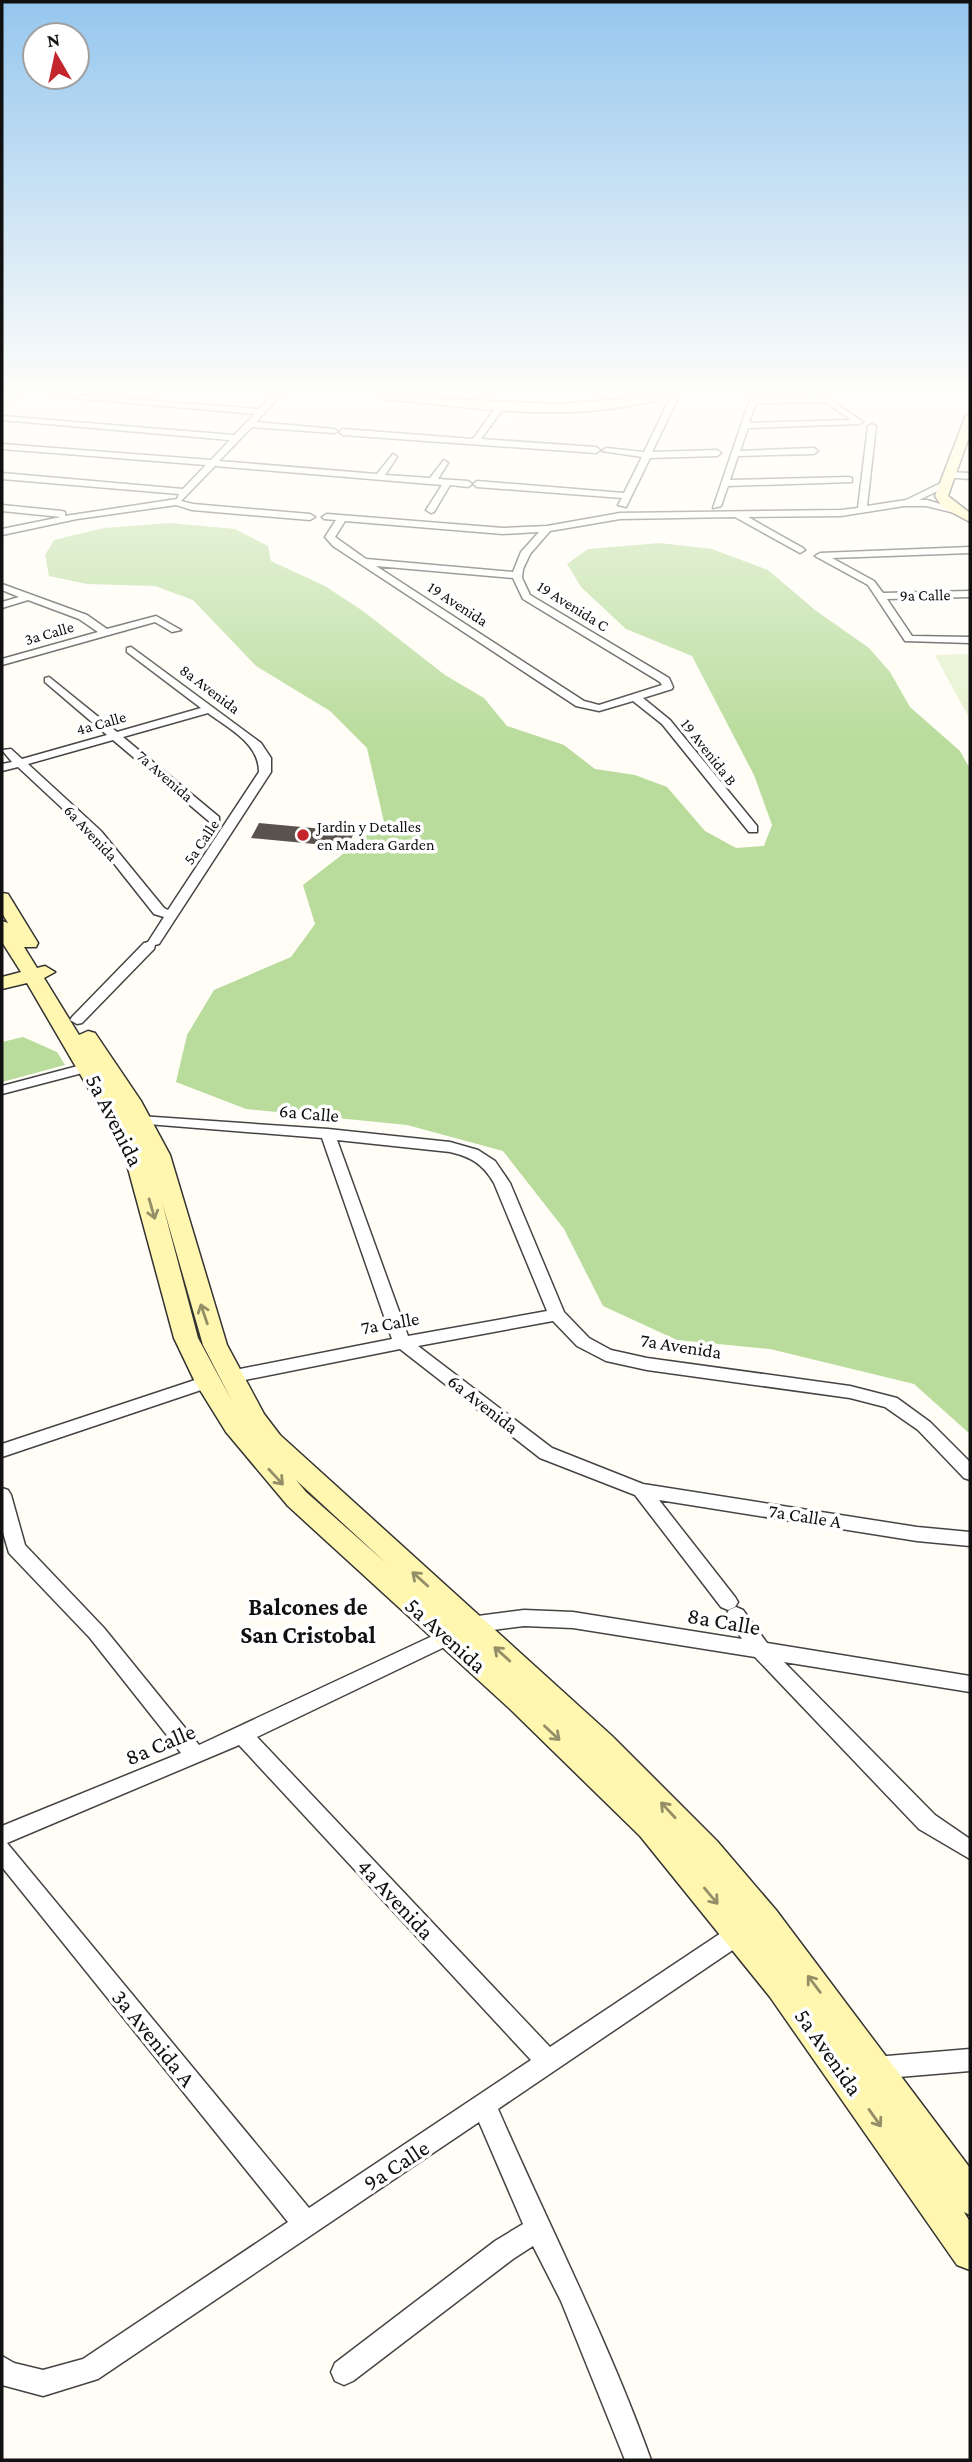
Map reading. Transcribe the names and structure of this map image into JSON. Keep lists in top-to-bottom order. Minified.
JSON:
{"streets":{"street":["9a Calle","19 Avenida","19 Avenida C","3a Calle","8a Avenida","4a Calle","19 Avenida B","7a Avenida","6a Avenida","5a Calle","6a Calle","5a Avenida","7a Calle","7a Calle A","8a Calle","4a Avenida","3a Avenida A"]},"crossings":[["9a Calle","5a Avenida"],["9a Calle","4a Avenida"],["9a Calle","3a Avenida A"],["19 Avenida","19 Avenida C"],["19 Avenida","19 Avenida B"],["19 Avenida C","19 Avenida B"],["8a Avenida","4a Calle"],["8a Avenida","5a Calle"],["4a Calle","7a Avenida"],["4a Calle","6a Avenida"],["7a Avenida","6a Calle"],["7a Avenida","7a Calle"],["6a Avenida","5a Calle"],["6a Avenida","7a Calle"],["6a Avenida","7a Calle A"],["5a Calle","5a Avenida"],["6a Calle","5a Avenida"],["5a Avenida","7a Calle"],["5a Avenida","8a Calle"],["8a Calle","4a Avenida"]],"districts":["Balcones de San Cristobal"],"places":["Jardin y Detalles en Madera Garden"],"north":"top"}
